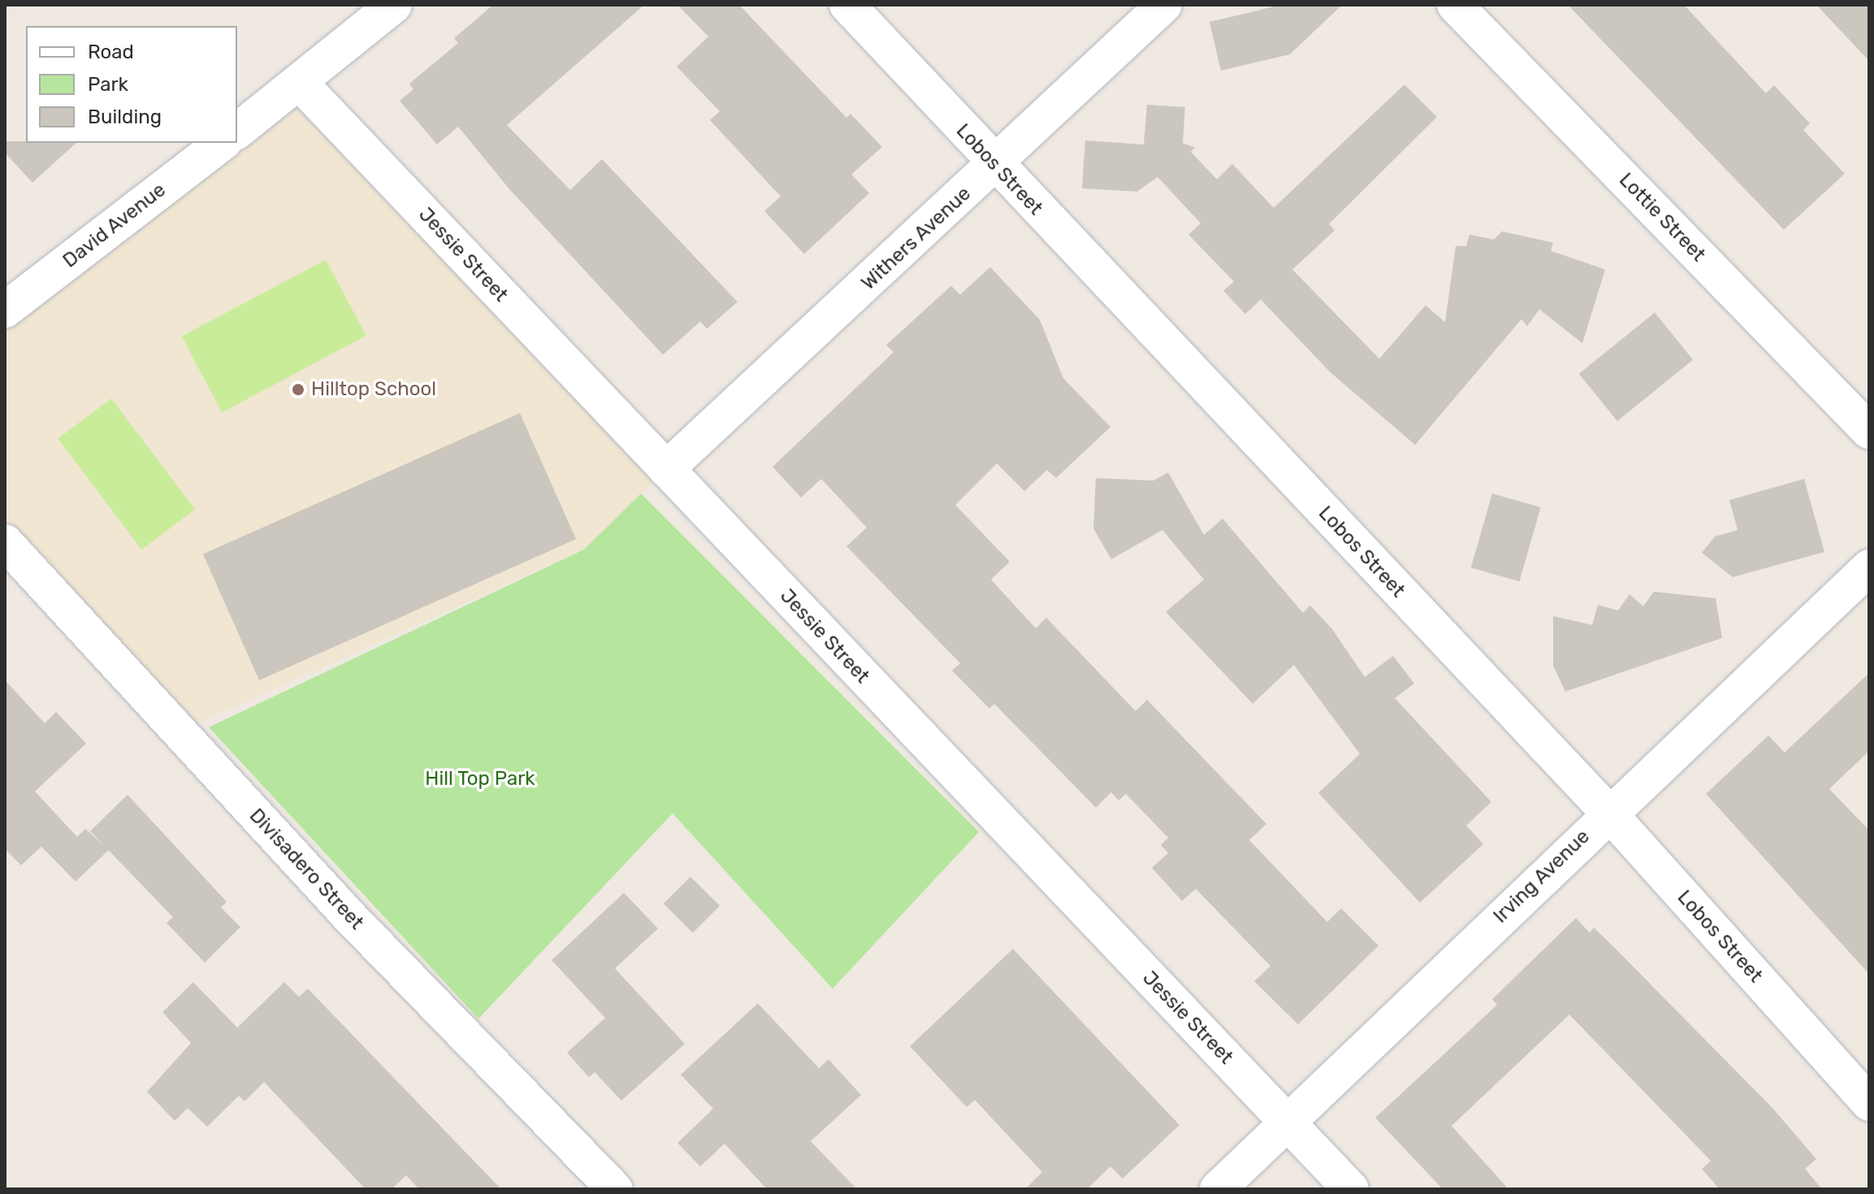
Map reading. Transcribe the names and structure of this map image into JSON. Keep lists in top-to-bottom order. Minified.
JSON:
{"streets":{"street":["Lobos Street","Lottie Street","David Avenue","Withers Avenue","Jessie Street","Divisadero Street","Irving Avenue"]},"crossings":[["Lobos Street","Withers Avenue"],["Lobos Street","Irving Avenue"],["Withers Avenue","Jessie Street"],["Jessie Street","Irving Avenue"]],"parks":["Hill Top Park"],"places":["Hilltop School"],"legend":["Road","Park","Building"]}
